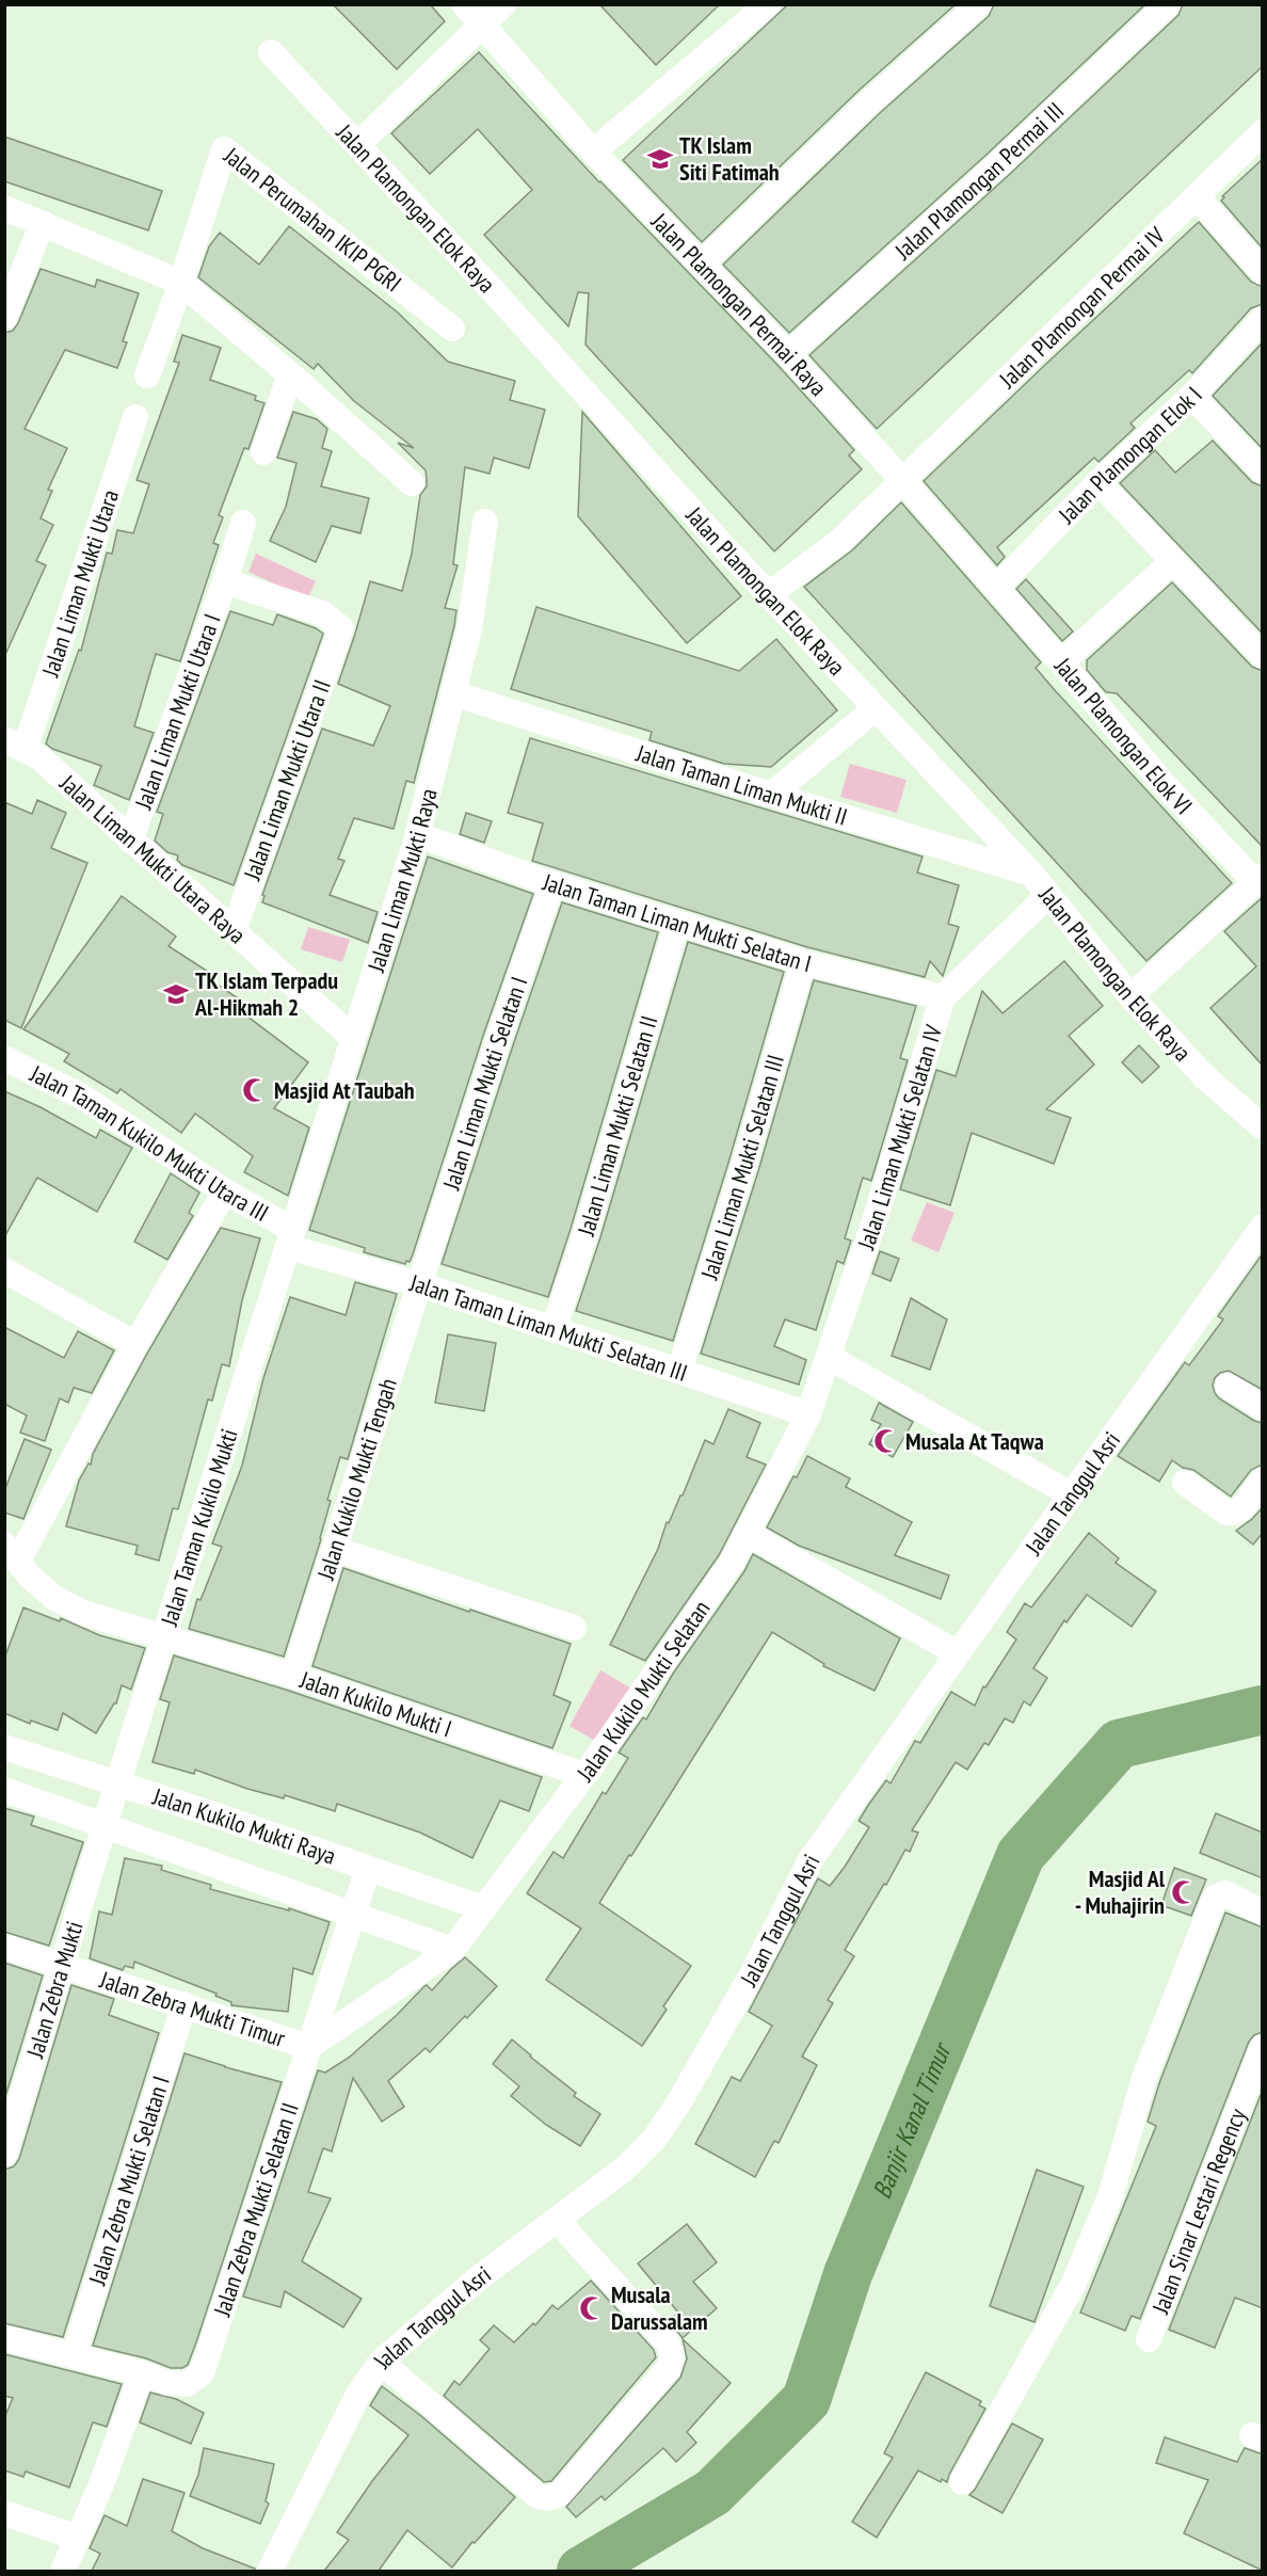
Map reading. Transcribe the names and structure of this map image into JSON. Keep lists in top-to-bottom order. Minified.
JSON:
{"streets":{"street":["Jalan Plamongan Permai III","Jalan Plamongan Elok Raya","Jalan Perumahan IKIP PGRI","Jalan Plamongan Permai Raya","Jalan Plamongan Permai IV","Jalan Plamongan Elok I","Jalan Liman Mukti Utara","Jalan Liman Mukti Utara I","Jalan Plamongan Elok VI","Jalan Liman Mukti Utara II","Jalan Taman Liman Mukti II","Jalan Liman Mukti Utara Raya","Jalan Liman Mukti Raya","Jalan Taman Liman Mukti Selatan I","Jalan Liman Mukti Selatan I","Jalan Liman Mukti Selatan II","Jalan Liman Mukti Selatan IV","Jalan Taman Kukilo Mukti Utara III","Jalan Liman Mukti Selatan III","Jalan Taman Liman Mukti Selatan III","Jalan Kukilo Mukti Tengah","Jalan Tanggul Asri","Jalan Taman Kukilo Mukti","Jalan Kukilo Mukti Selatan","Jalan Kukilo Mukti I","Jalan Kukilo Mukti Raya","Jalan Zebra Mukti","Jalan Zebra Mukti Timur","Jalan Zebra Mukti Selatan I","Jalan Zebra Mukti Selatan II","Jalan Sinar Lestari Regency"]},"crossings":[["Jalan Plamongan Permai III","Jalan Plamongan Permai Raya"],["Jalan Plamongan Elok Raya","Jalan Plamongan Permai IV"],["Jalan Plamongan Elok Raya","Jalan Taman Liman Mukti II"],["Jalan Plamongan Elok Raya","Jalan Liman Mukti Selatan IV"],["Jalan Plamongan Permai Raya","Jalan Plamongan Permai IV"],["Jalan Plamongan Permai Raya","Jalan Plamongan Elok I"],["Jalan Plamongan Permai Raya","Jalan Plamongan Elok VI"],["Jalan Plamongan Elok I","Jalan Plamongan Elok VI"],["Jalan Liman Mukti Utara","Jalan Liman Mukti Utara Raya"],["Jalan Liman Mukti Utara I","Jalan Liman Mukti Utara II"],["Jalan Liman Mukti Utara I","Jalan Liman Mukti Utara Raya"],["Jalan Liman Mukti Utara II","Jalan Liman Mukti Utara Raya"],["Jalan Taman Liman Mukti II","Jalan Liman Mukti Raya"],["Jalan Liman Mukti Utara Raya","Jalan Liman Mukti Raya"],["Jalan Liman Mukti Raya","Jalan Taman Liman Mukti Selatan I"],["Jalan Liman Mukti Raya","Jalan Taman Kukilo Mukti Utara III"],["Jalan Liman Mukti Raya","Jalan Taman Liman Mukti Selatan III"],["Jalan Liman Mukti Raya","Jalan Taman Kukilo Mukti"],["Jalan Taman Liman Mukti Selatan I","Jalan Liman Mukti Selatan I"],["Jalan Taman Liman Mukti Selatan I","Jalan Liman Mukti Selatan II"],["Jalan Taman Liman Mukti Selatan I","Jalan Liman Mukti Selatan IV"],["Jalan Taman Liman Mukti Selatan I","Jalan Liman Mukti Selatan III"],["Jalan Liman Mukti Selatan I","Jalan Taman Liman Mukti Selatan III"],["Jalan Liman Mukti Selatan I","Jalan Kukilo Mukti Tengah"],["Jalan Liman Mukti Selatan II","Jalan Taman Liman Mukti Selatan III"],["Jalan Liman Mukti Selatan IV","Jalan Taman Liman Mukti Selatan III"],["Jalan Liman Mukti Selatan IV","Jalan Kukilo Mukti Selatan"],["Jalan Taman Kukilo Mukti Utara III","Jalan Taman Liman Mukti Selatan III"],["Jalan Taman Kukilo Mukti Utara III","Jalan Taman Kukilo Mukti"],["Jalan Liman Mukti Selatan III","Jalan Taman Liman Mukti Selatan III"],["Jalan Taman Liman Mukti Selatan III","Jalan Kukilo Mukti Tengah"],["Jalan Taman Liman Mukti Selatan III","Jalan Taman Kukilo Mukti"],["Jalan Taman Liman Mukti Selatan III","Jalan Kukilo Mukti Selatan"],["Jalan Kukilo Mukti Tengah","Jalan Kukilo Mukti I"],["Jalan Taman Kukilo Mukti","Jalan Kukilo Mukti I"],["Jalan Taman Kukilo Mukti","Jalan Kukilo Mukti Raya"],["Jalan Taman Kukilo Mukti","Jalan Zebra Mukti"],["Jalan Kukilo Mukti Selatan","Jalan Kukilo Mukti I"],["Jalan Kukilo Mukti Selatan","Jalan Kukilo Mukti Raya"],["Jalan Kukilo Mukti Raya","Jalan Zebra Mukti"],["Jalan Kukilo Mukti Raya","Jalan Zebra Mukti Selatan II"],["Jalan Zebra Mukti","Jalan Zebra Mukti Timur"],["Jalan Zebra Mukti Timur","Jalan Zebra Mukti Selatan I"],["Jalan Zebra Mukti Timur","Jalan Zebra Mukti Selatan II"]],"water":["Banjir Kanal Timur"],"places":{"school or university":["TK Islam Siti Fatimah","TK Islam Terpadu Al-Hikmah 2"],"mosque":["Masjid At Taubah","Musala At Taqwa","Masjid Al - Muhajirin","Musala Darussalam"]}}
